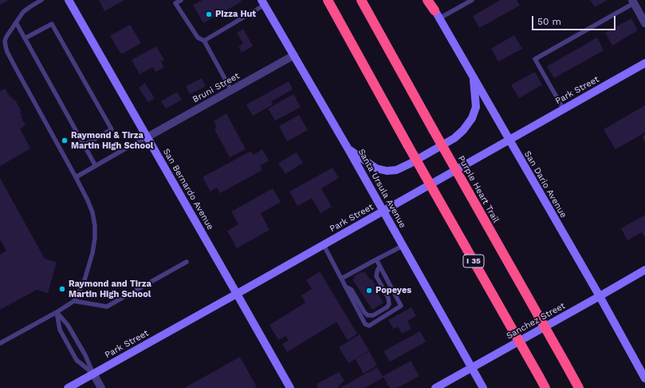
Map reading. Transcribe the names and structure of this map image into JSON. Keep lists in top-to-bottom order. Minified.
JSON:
{"streets":{"highway":["Purple Heart Trail","I 35"],"main road":["Park Street","San Dario Avenue","Santa Ursula Avenue","San Bernardo Avenue","Sanchez Street"],"street":["Bruni Street"]},"crossings":[["Bruni Street","Santa Ursula Avenue"],["Bruni Street","San Bernardo Avenue"],["Park Street","San Dario Avenue"],["Park Street","Santa Ursula Avenue"],["Park Street","San Bernardo Avenue"],["San Dario Avenue","Sanchez Street"],["Santa Ursula Avenue","Sanchez Street"]],"places":["Pizza Hut","Raymond & Tirza Martin High School","Raymond and Tirza Martin High School","Popeyes"],"scale_bar":"50 m"}
